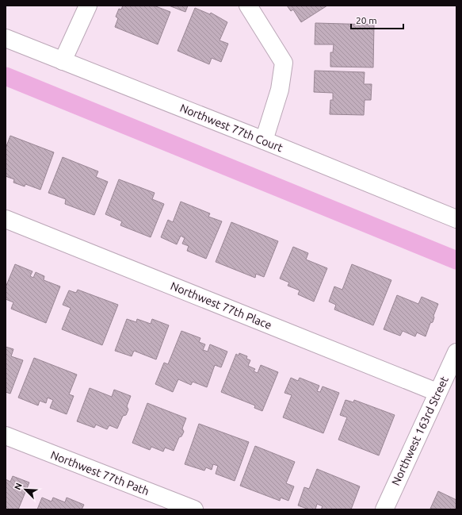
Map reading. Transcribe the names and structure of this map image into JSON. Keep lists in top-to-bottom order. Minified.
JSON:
{"streets":{"street":["Northwest 77th Court","Northwest 77th Place","Northwest 163rd Street","Northwest 77th Path"]},"crossings":[["Northwest 77th Place","Northwest 163rd Street"]],"scale_bar":"20 m","north":"top left"}
